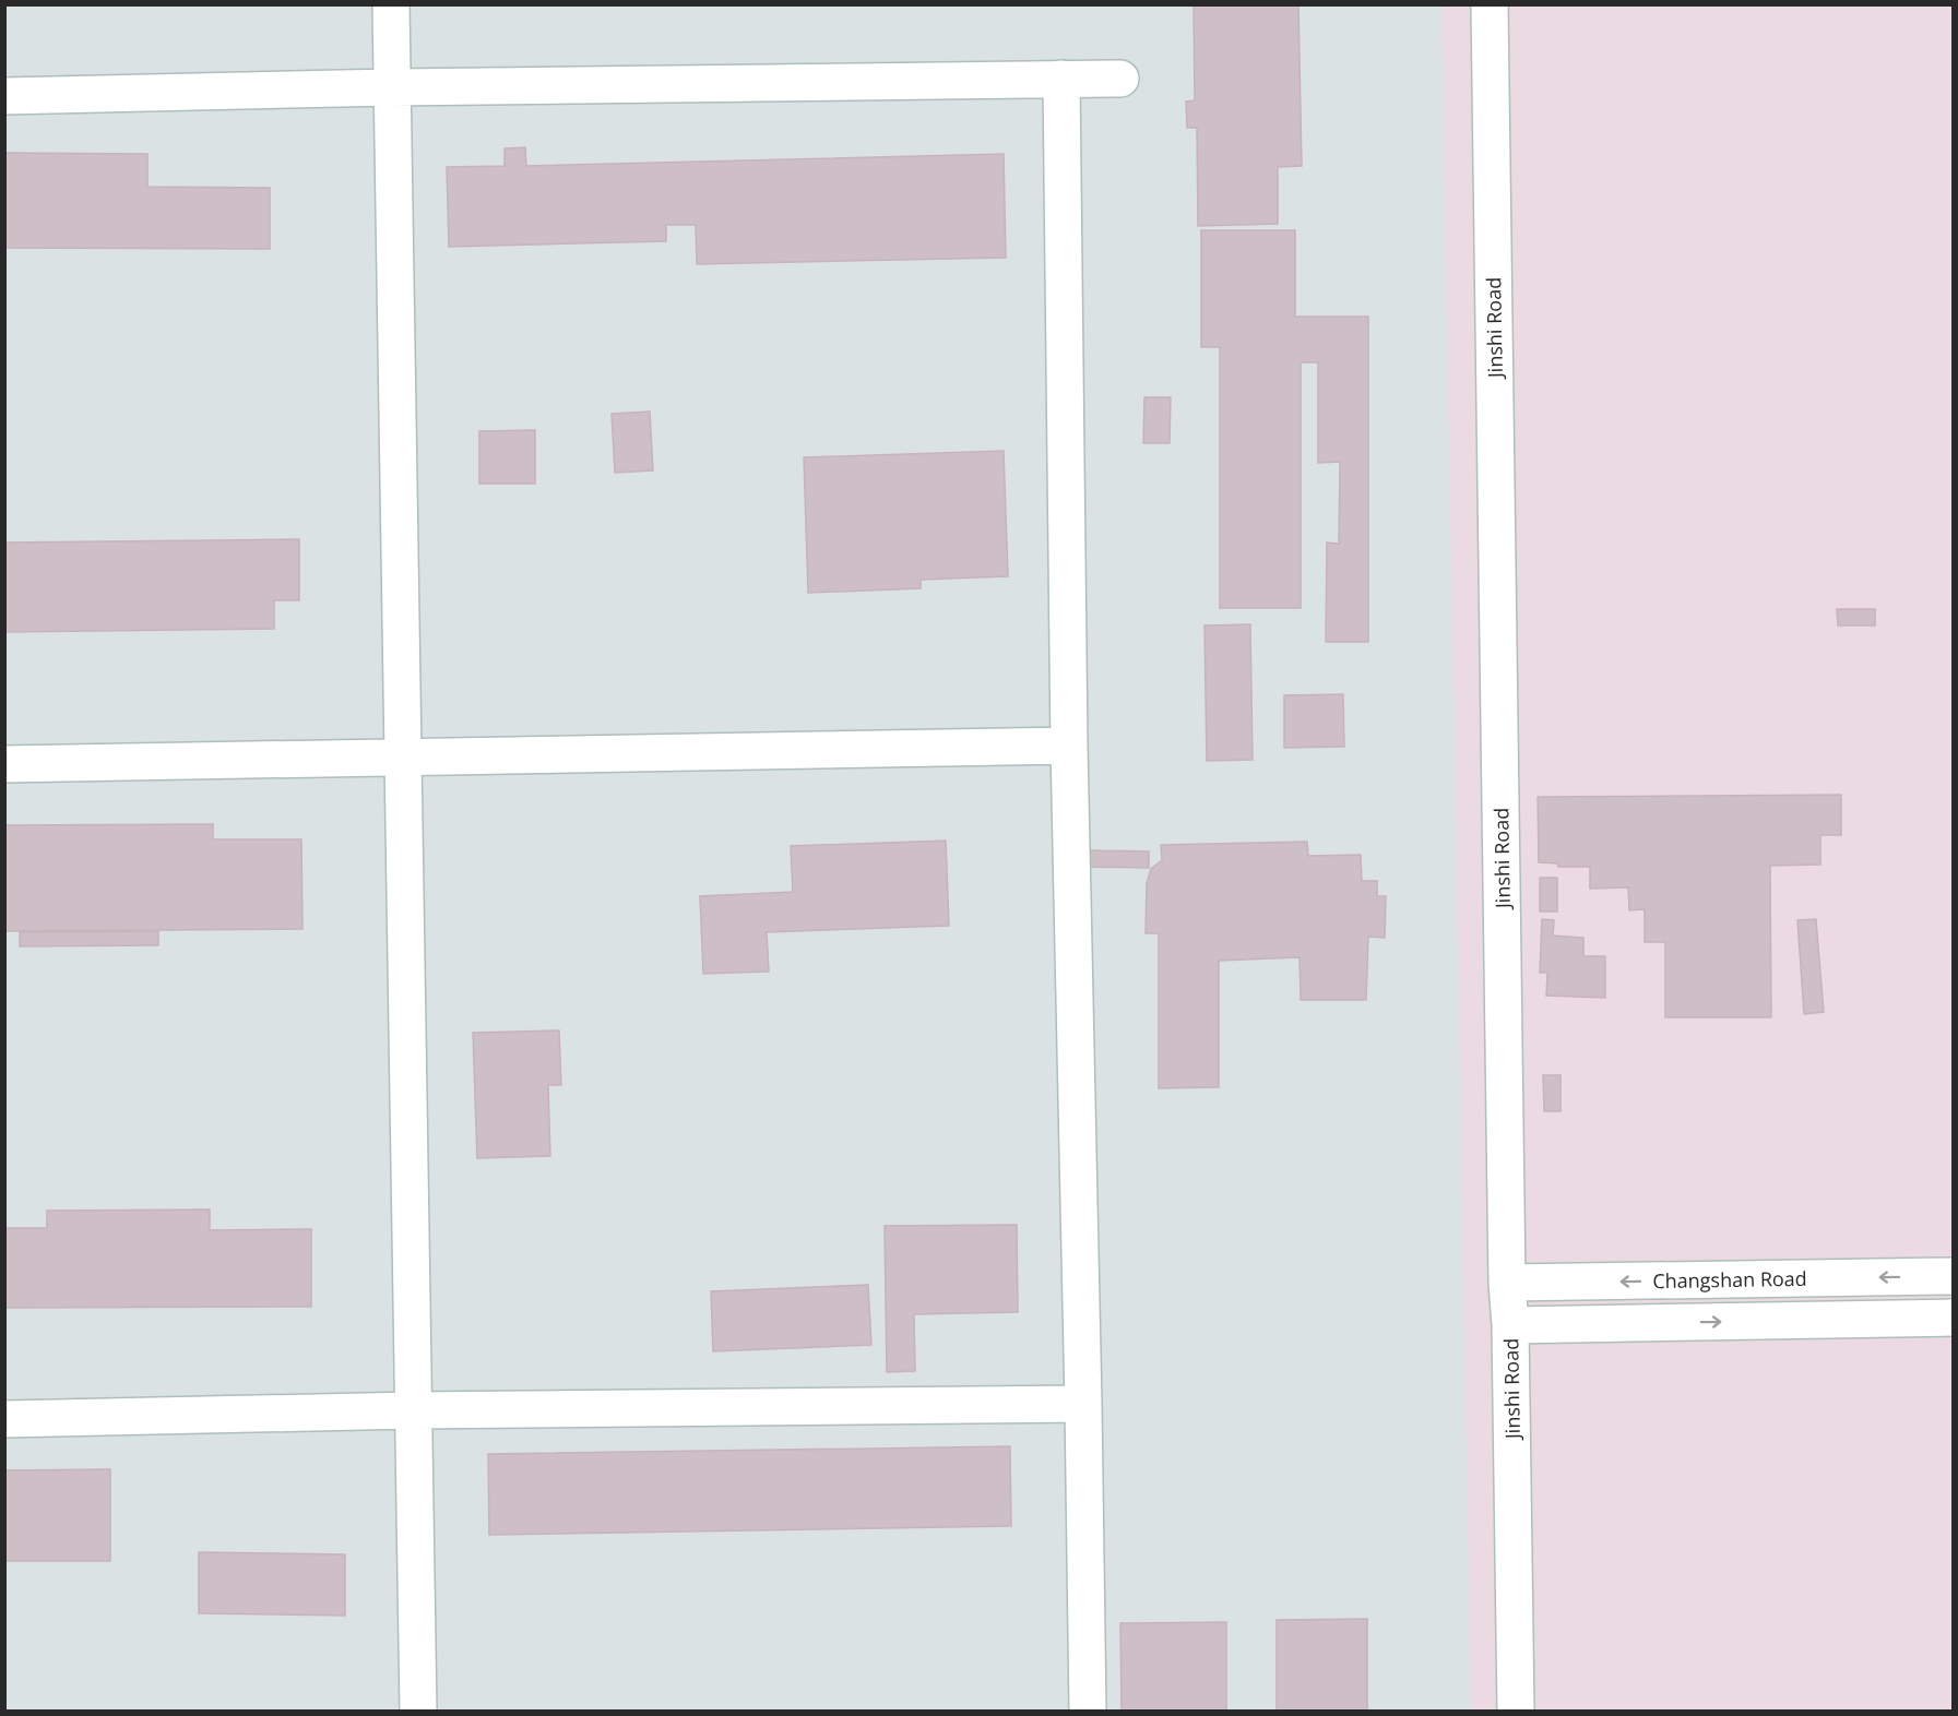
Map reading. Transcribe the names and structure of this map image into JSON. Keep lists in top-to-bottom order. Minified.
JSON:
{"streets":{"street":["Jinshi Road","Changshan Road"]},"crossings":[["Jinshi Road","Changshan Road"]]}
